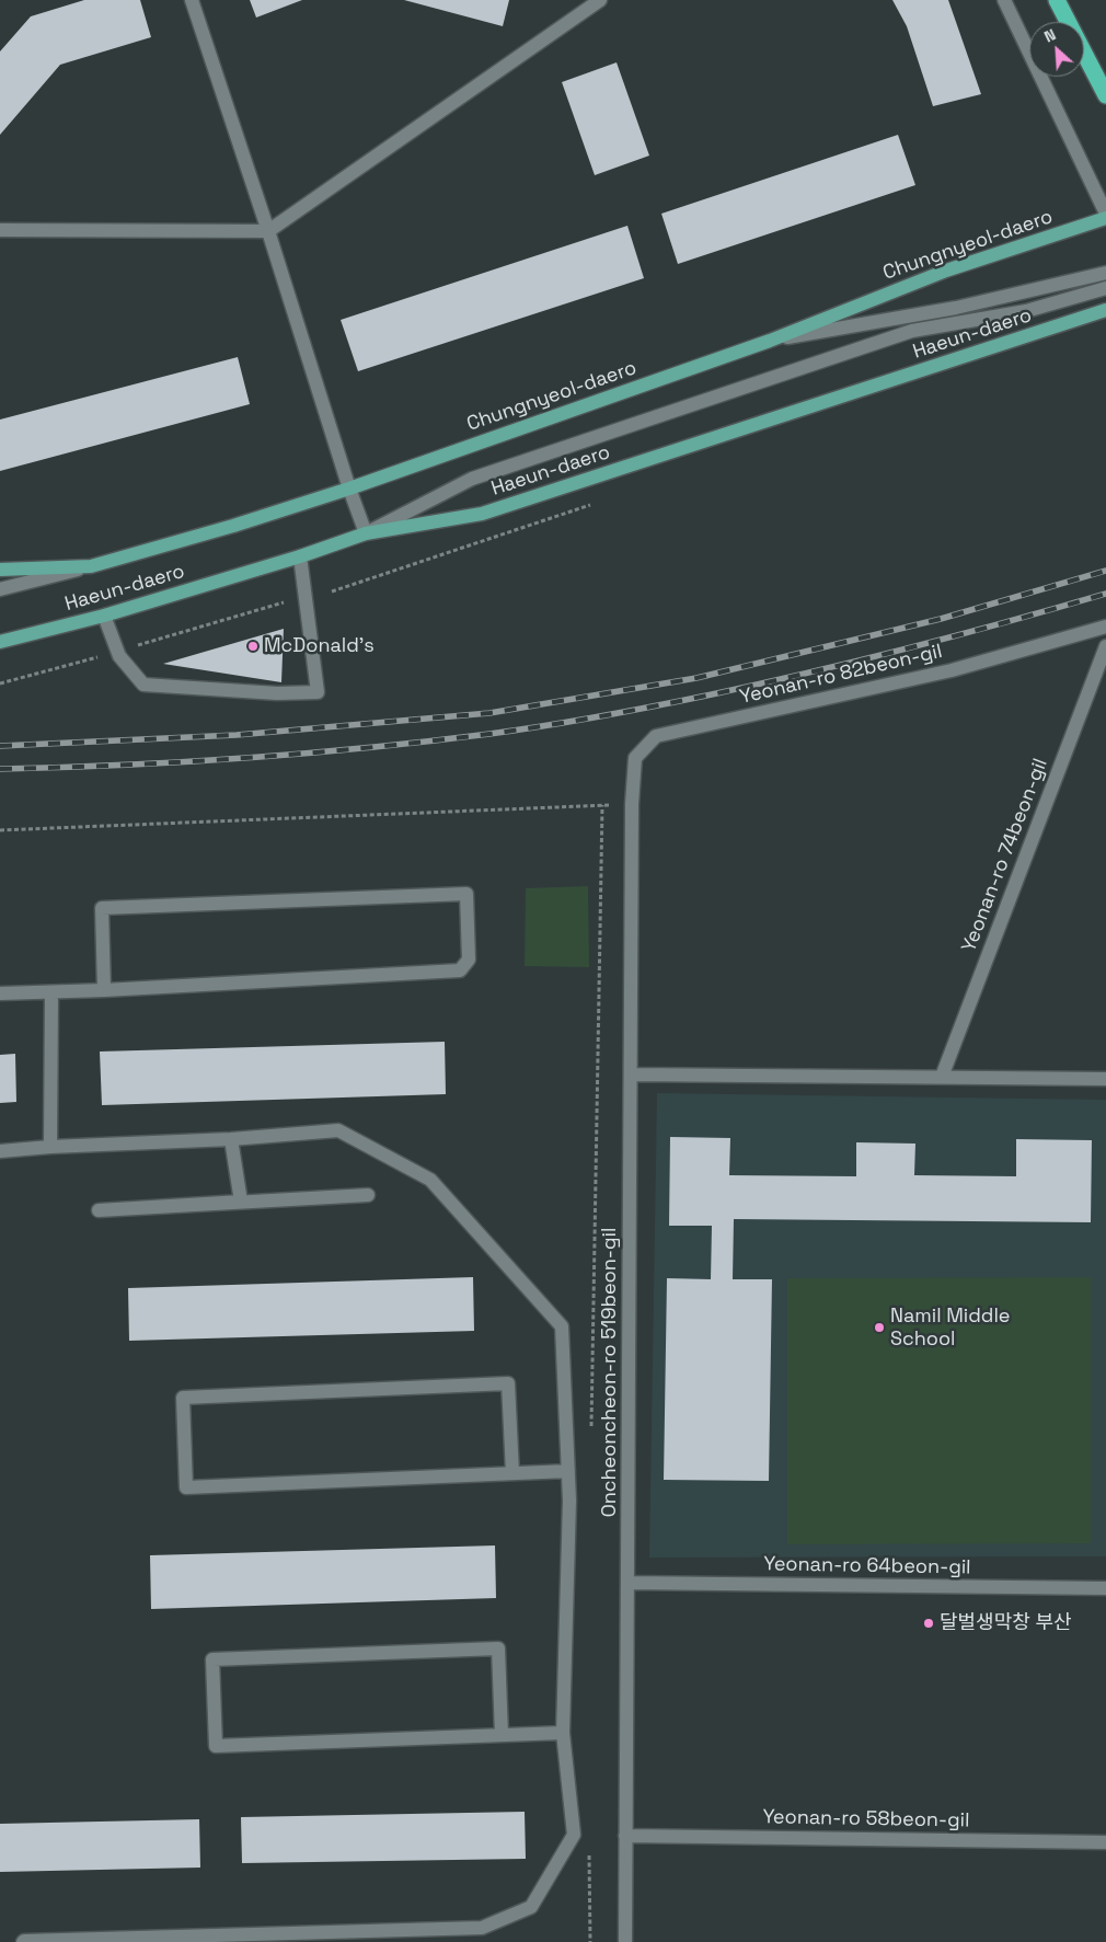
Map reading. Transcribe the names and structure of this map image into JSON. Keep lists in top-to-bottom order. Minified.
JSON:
{"streets":{"main road":["Chungnyeol-daero","Haeun-daero"],"street":["Yeonan-ro 82beon-gil","Yeonan-ro 74beon-gil","Oncheoncheon-ro 519beon-gil","Yeonan-ro 64beon-gil","Yeonan-ro 58beon-gil"]},"crossings":[["Yeonan-ro 82beon-gil","Oncheoncheon-ro 519beon-gil"],["Oncheoncheon-ro 519beon-gil","Yeonan-ro 64beon-gil"],["Oncheoncheon-ro 519beon-gil","Yeonan-ro 58beon-gil"]],"places":["McDonald's","Namil Middle School","달벌생막창 부산"],"north":"top left"}
